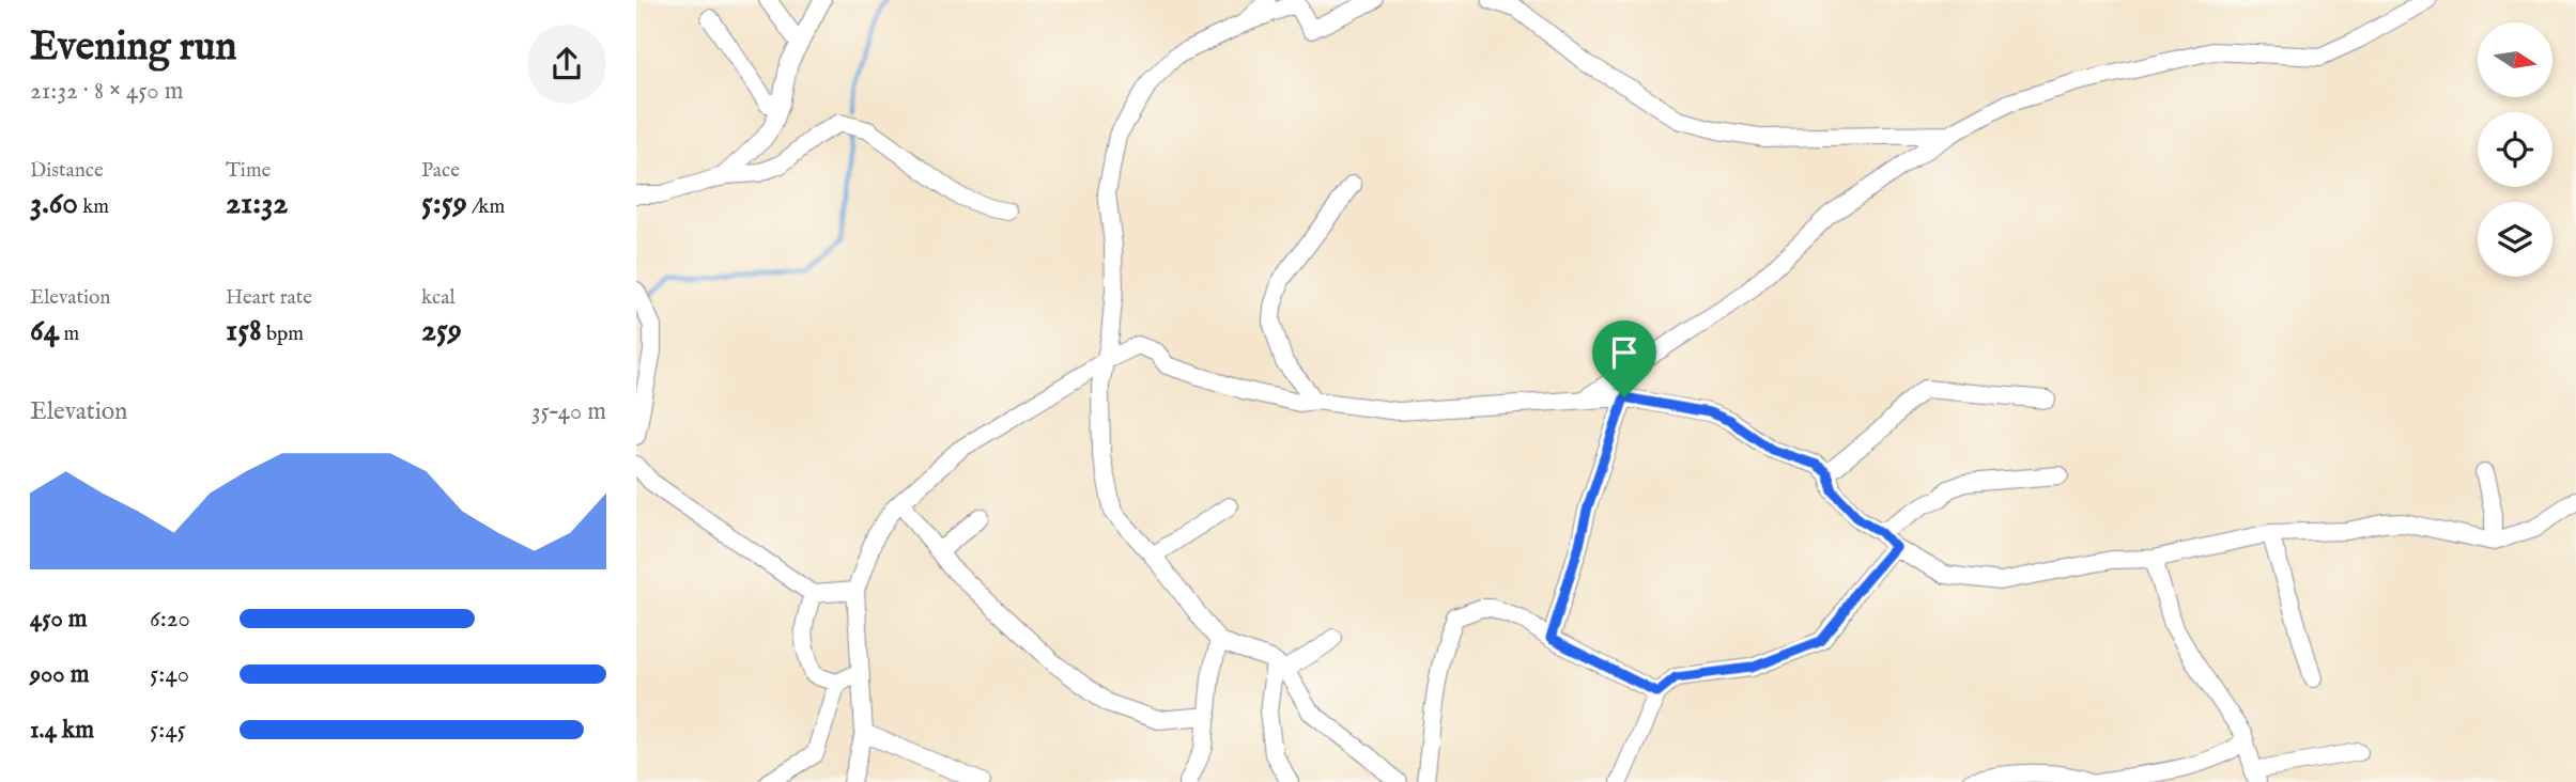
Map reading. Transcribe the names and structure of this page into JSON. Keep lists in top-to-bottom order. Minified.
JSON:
{"north":"right","page":{"heading":["Evening run","21:32 · 8 × 450 m"],"stats":[["Distance","3.60 km"],["Time","21:32"],["Pace","5:59 /km"],["Elevation","64 m"],["Heart rate","158 bpm"],["kcal","259"]],"chart":["Elevation","35–40 m"],"list":[{"name":"450 m","note":"6:20"},{"name":"900 m","note":"5:40"},{"name":"1.4 km","note":"5:45"}]}}
